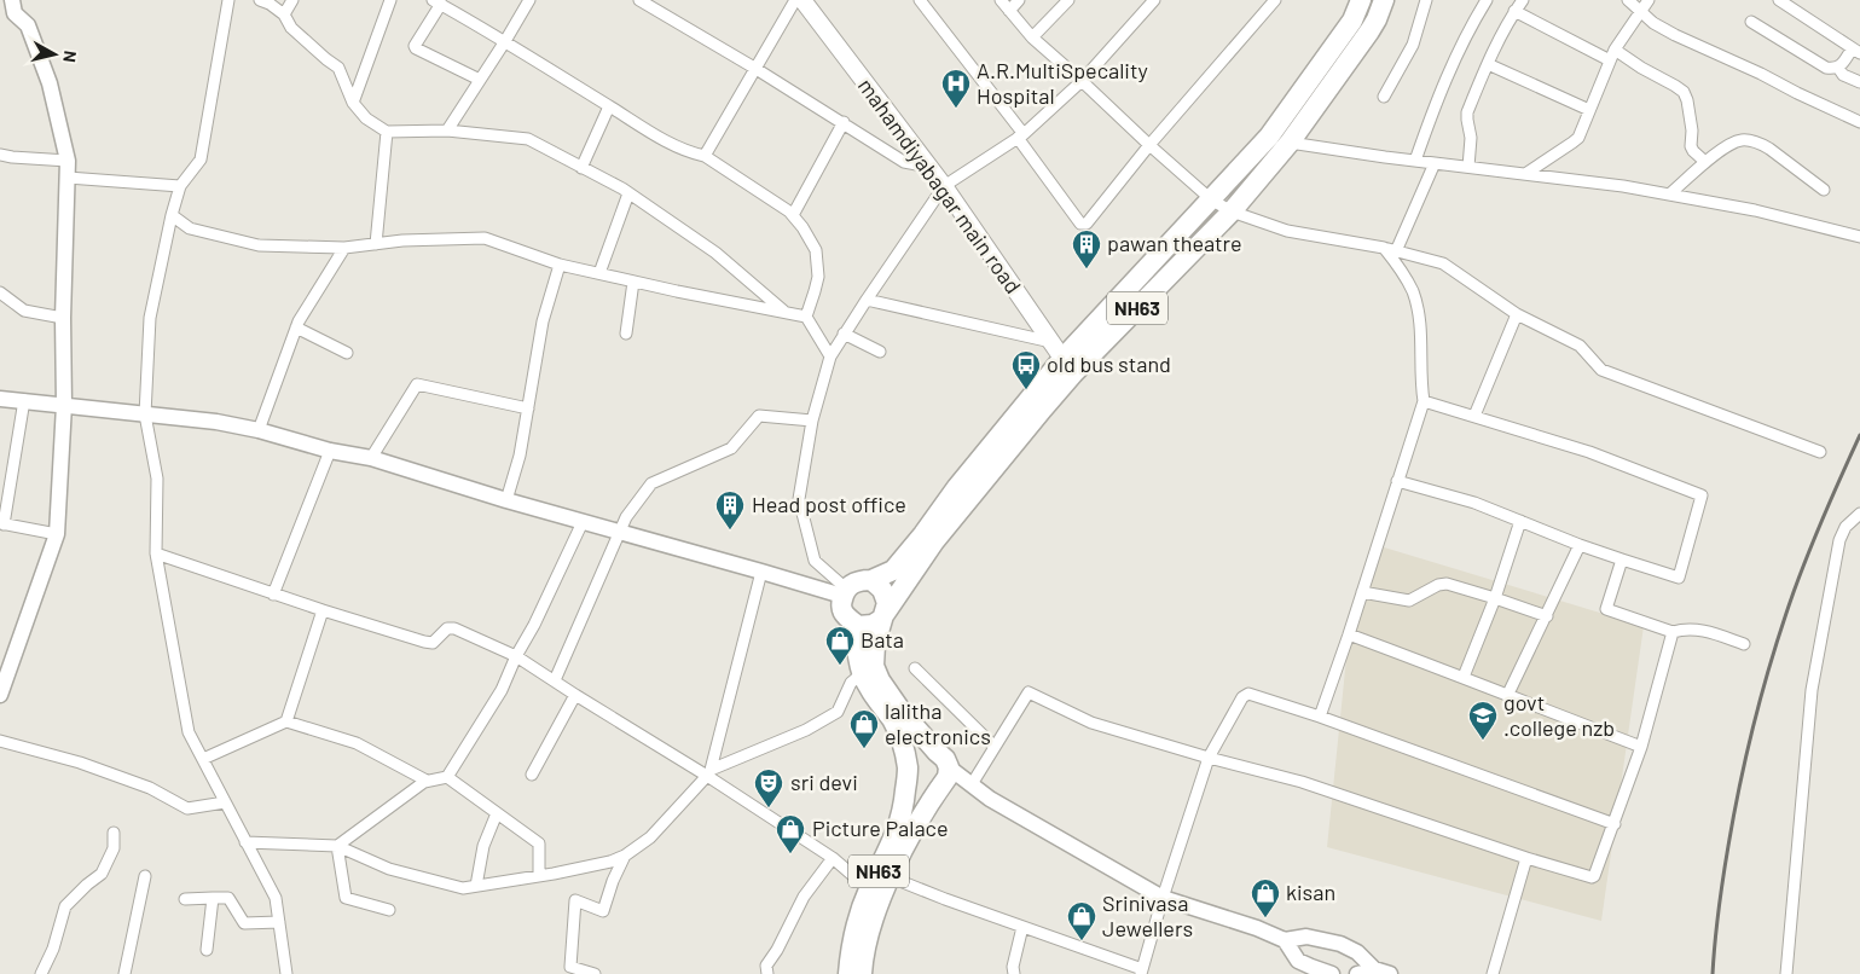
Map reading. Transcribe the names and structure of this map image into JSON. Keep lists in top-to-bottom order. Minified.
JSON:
{"streets":{"highway":["NH63"],"main road":["mahamdiyabagar main road"]},"crossings":[["mahamdiyabagar main road","NH63"]],"places":{"hospital":["A.R.MultiSpecality Hospital"],"building":["pawan theatre","Head post office"],"bus stop":["old bus stand"],"shop":["Bata","lalitha electronics","Picture Palace","kisan","Srinivasa Jewellers"],"school or university":["govt .college nzb"],"theatre":["sri devi"]},"north":"right"}
